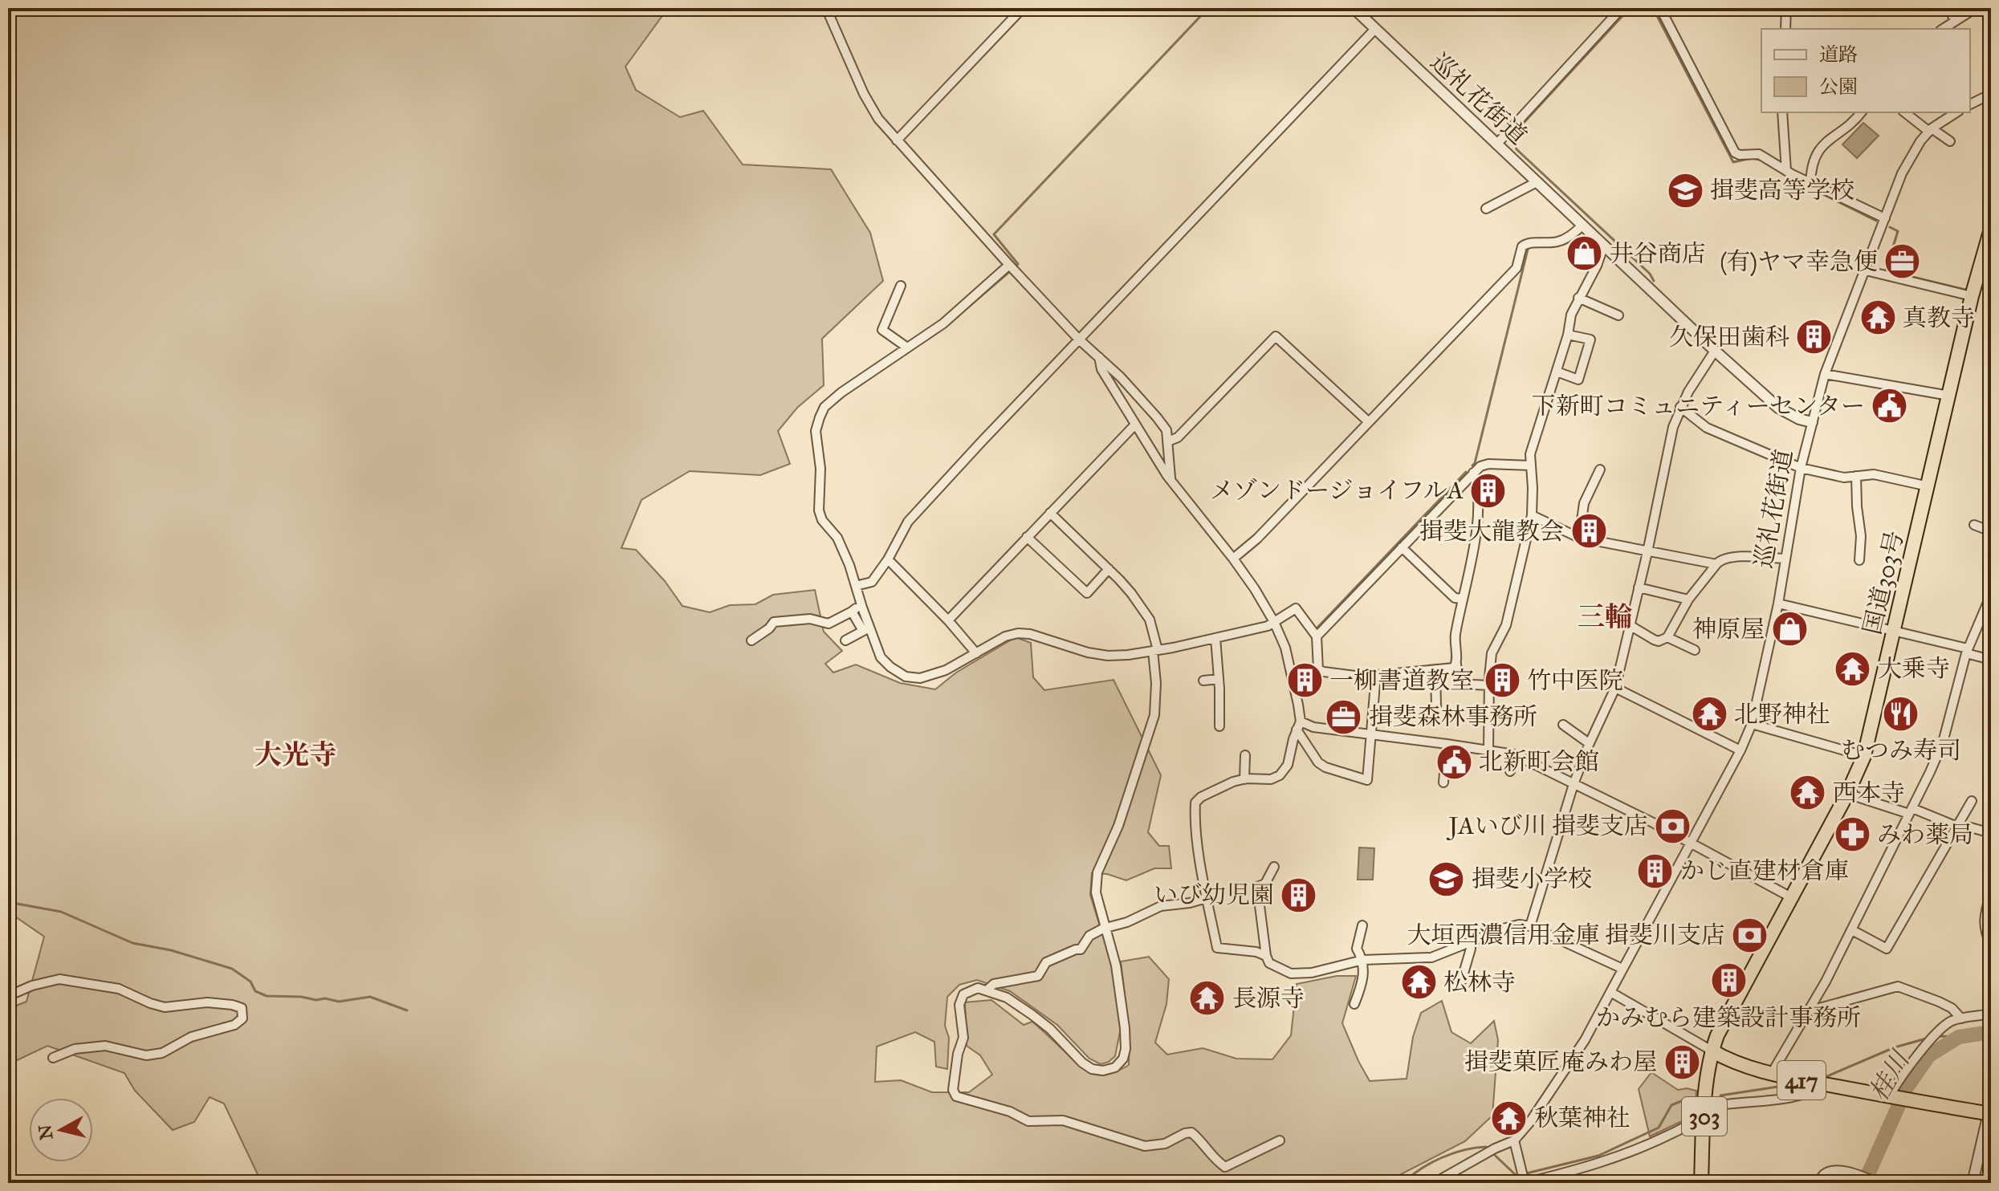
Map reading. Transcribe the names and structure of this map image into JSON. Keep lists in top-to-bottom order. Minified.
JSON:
{"streets":{"highway":["国道303号","417","303"],"street":["巡礼花街道"]},"crossings":[["国道303号","417"]],"districts":["三輪","大光寺"],"water":["桂川"],"places":{"school or university":["揖斐高等学校","揖斐小学校"],"shop":["井谷商店","神原屋"],"office":["(有)ヤマ幸急便","揖斐森林事務所"],"temple":["真教寺","大乗寺","北野神社","西本寺","松林寺","長源寺","秋葉神社"],"building":["久保田歯科","メゾンドージョイフルA","揖斐大龍教会","一柳書道教室","竹中医院","かじ直建材倉庫","いび幼児園","かみむら建築設計事務所","揖斐菓匠庵みわ屋"],"public building":["下新町コミュニティーセンター","北新町会館"],"restaurant":["むつみ寿司"],"bank":["JAいび川 揖斐支店","大垣西濃信用金庫 揖斐川支店"],"pharmacy":["みわ薬局"]},"legend":["道路","公園"],"north":"left"}
